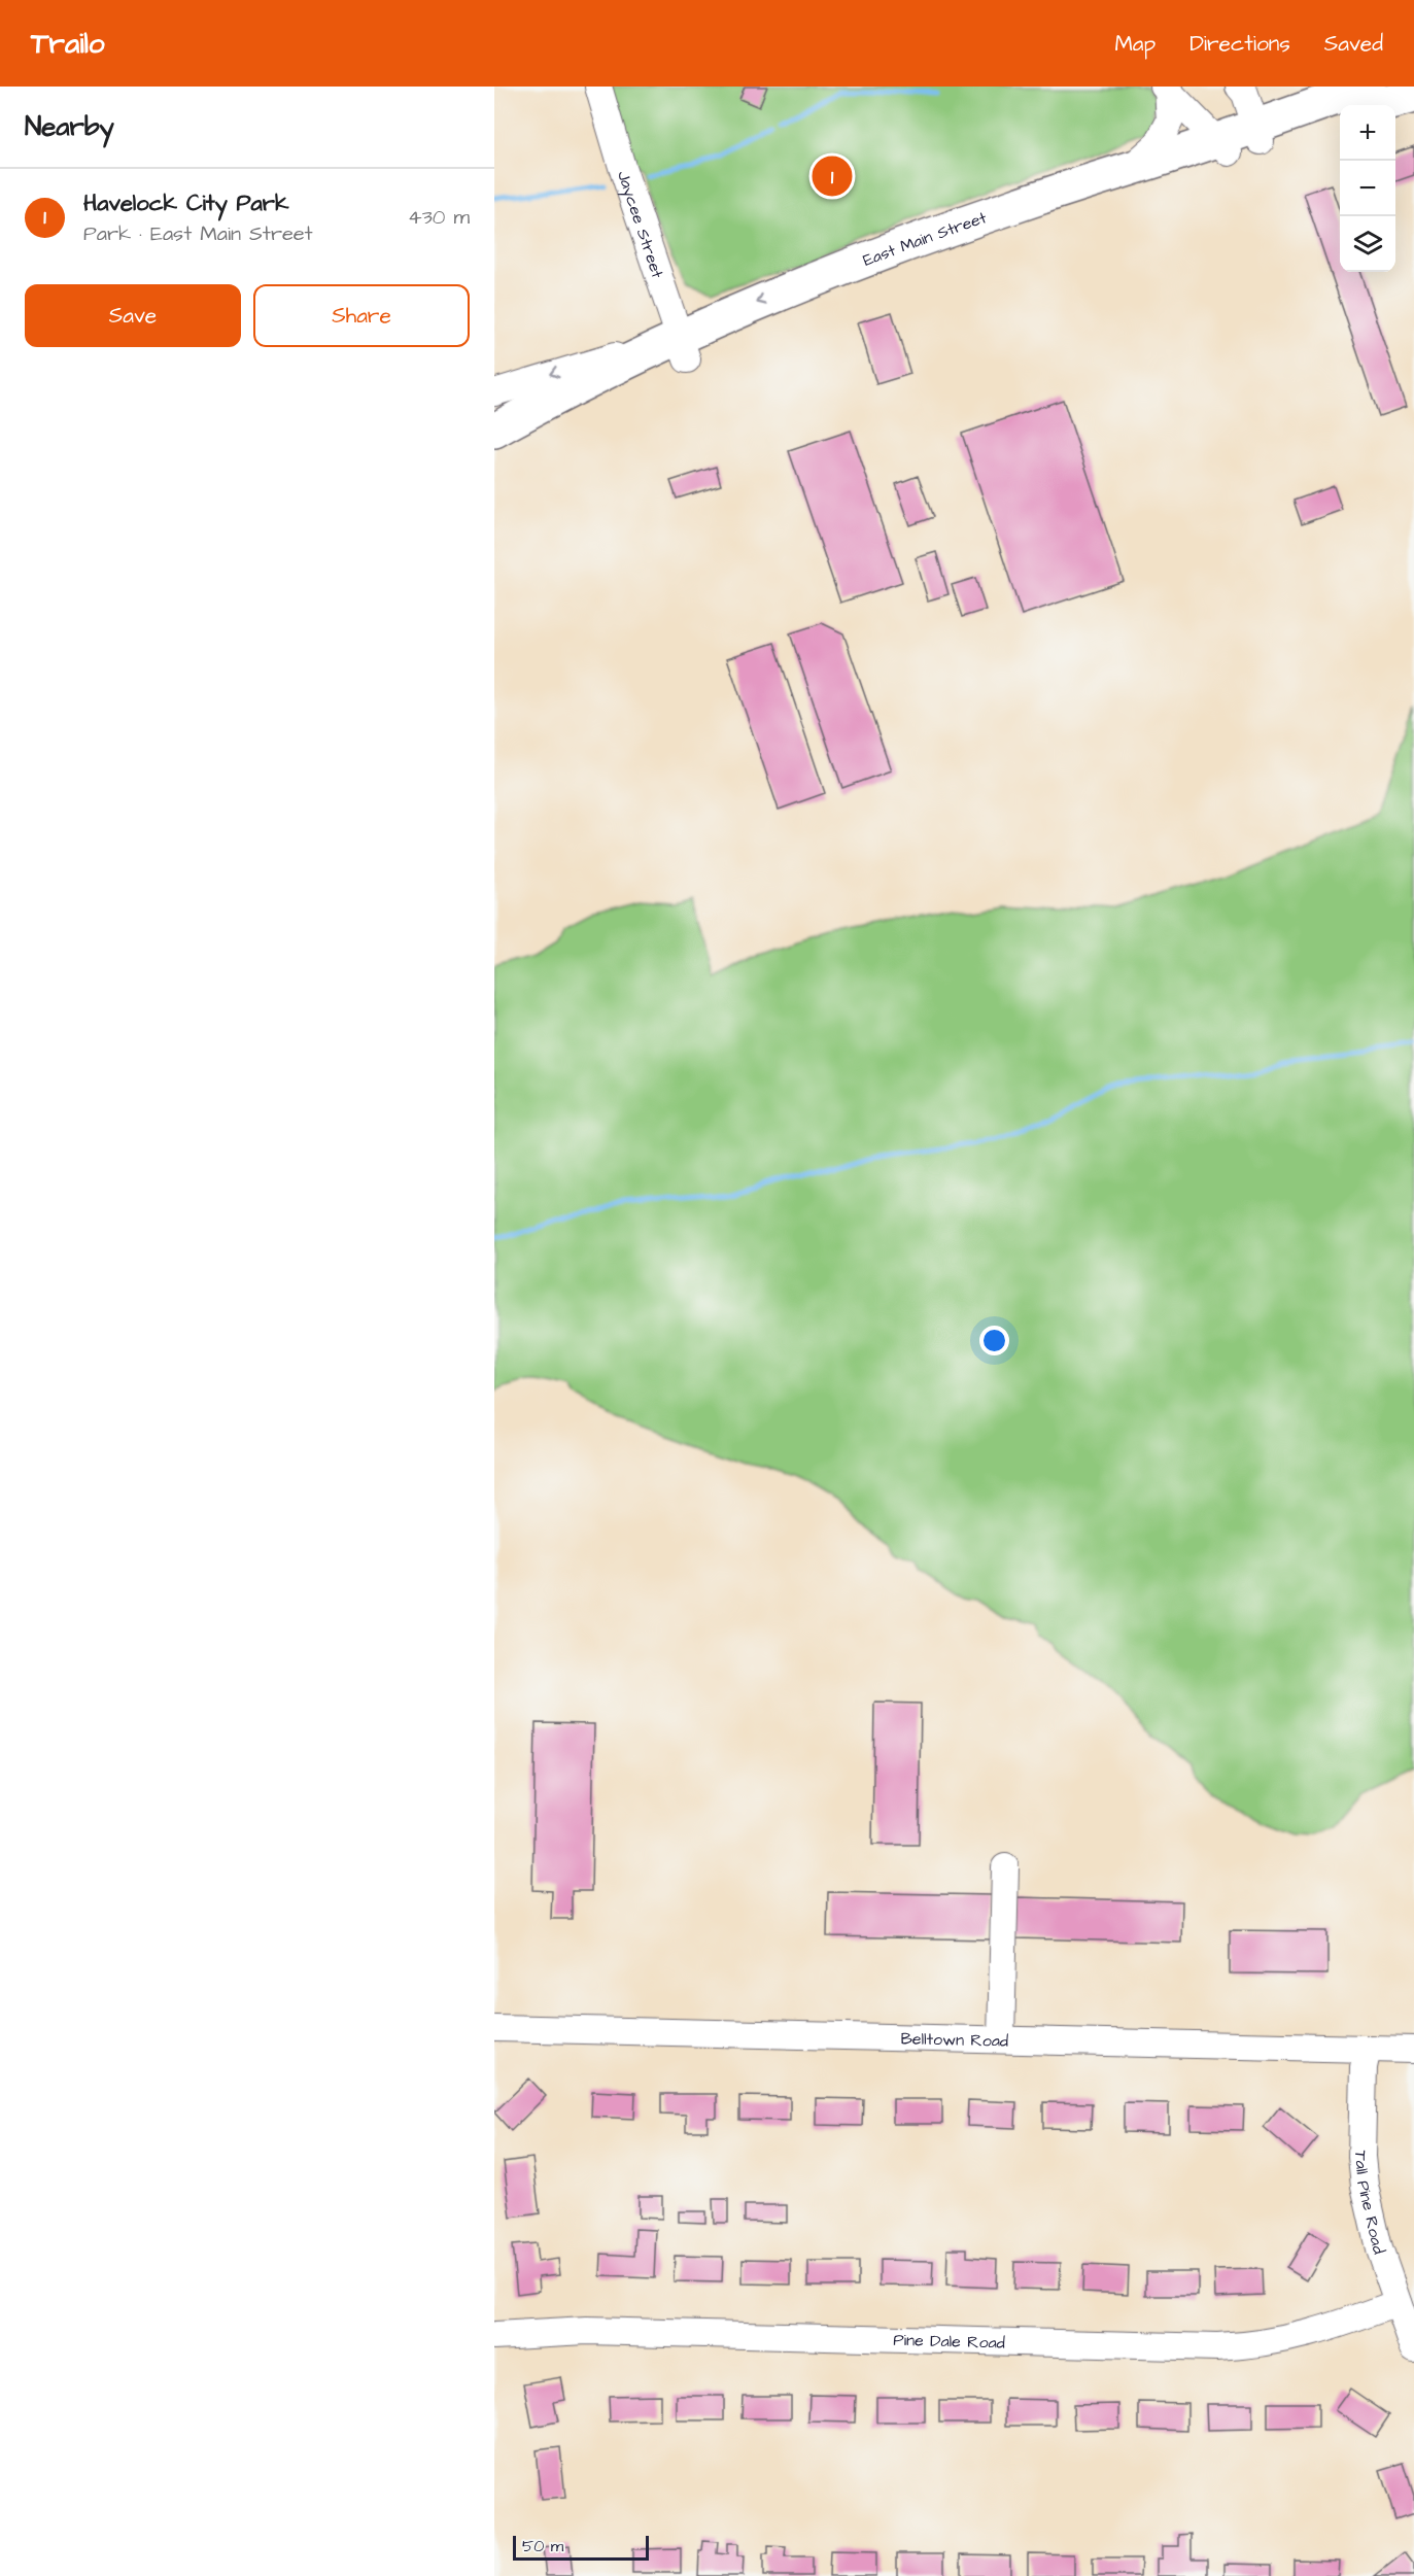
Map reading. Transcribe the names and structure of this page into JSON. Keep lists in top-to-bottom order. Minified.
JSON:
{"streets":{"main road":["East Main Street"],"street":["Jaycee Street","Belltown Road","Tall Pine Road","Pine Dale Road"]},"crossings":[["Jaycee Street","East Main Street"],["Belltown Road","Tall Pine Road"],["Tall Pine Road","Pine Dale Road"]],"scale_bar":"50 m","page":{"header":"Trailo","nav":["Map","Directions","Saved"],"heading":"Nearby","map_buttons":["+","−"],"pins":"1","list":[{"mark":"1","name":"Havelock City Park","note":"Park · East Main Street","value":"430 m"}],"buttons":["Save","Share"],"scale":"50 m"}}
